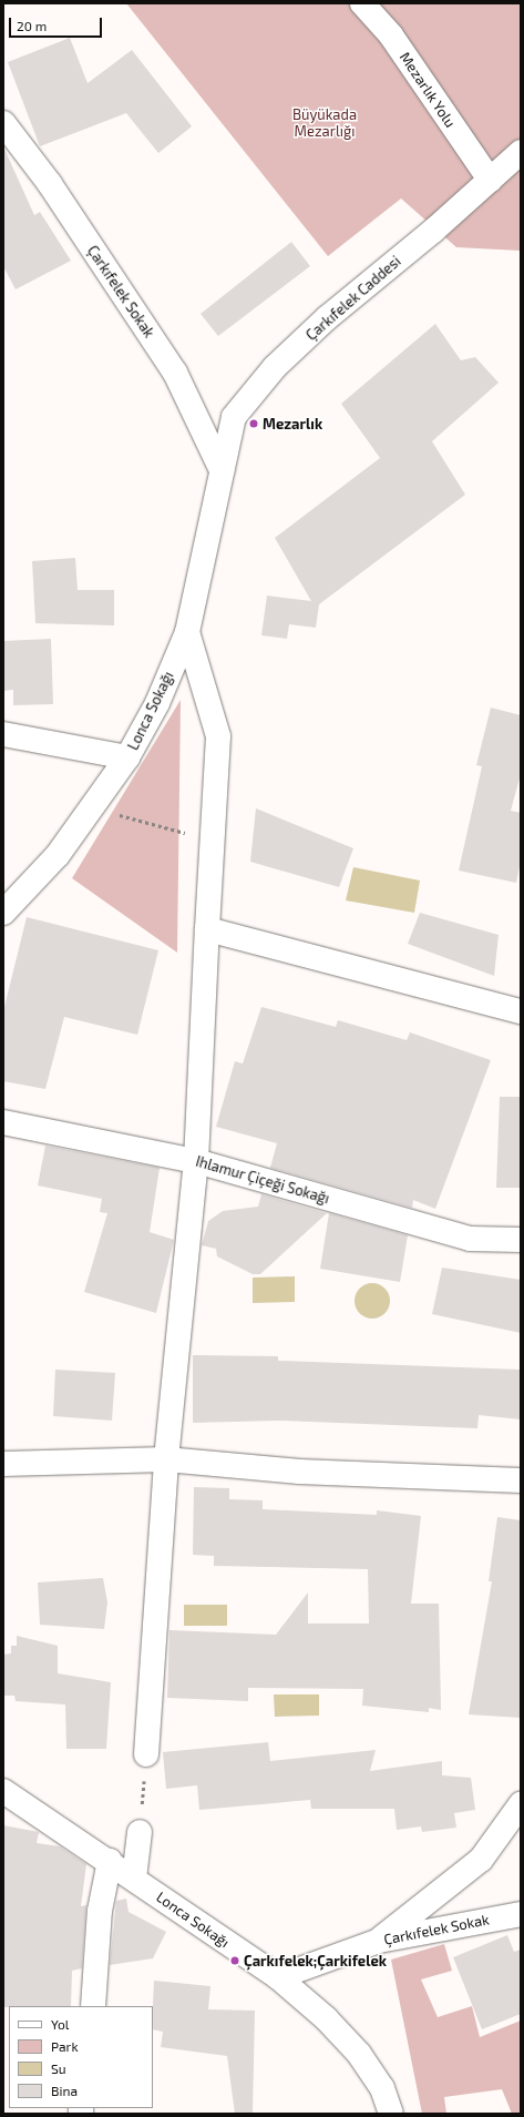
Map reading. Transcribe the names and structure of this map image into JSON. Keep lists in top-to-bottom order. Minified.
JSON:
{"streets":{"street":["Mezarlık Yolu","Çarkıfelek Sokak","Çarkıfelek Caddesi","Lonca Sokağı","Ihlamur Çiçeği Sokağı"]},"crossings":[["Mezarlık Yolu","Çarkıfelek Caddesi"],["Çarkıfelek Sokak","Çarkıfelek Caddesi"],["Çarkıfelek Sokak","Lonca Sokağı"],["Çarkıfelek Caddesi","Lonca Sokağı"]],"parks":["Büyükada Mezarlığı"],"places":["Mezarlık","Çarkıfelek;Çarkifelek"],"legend":["Yol","Park","Su","Bina"],"scale_bar":"20 m"}
